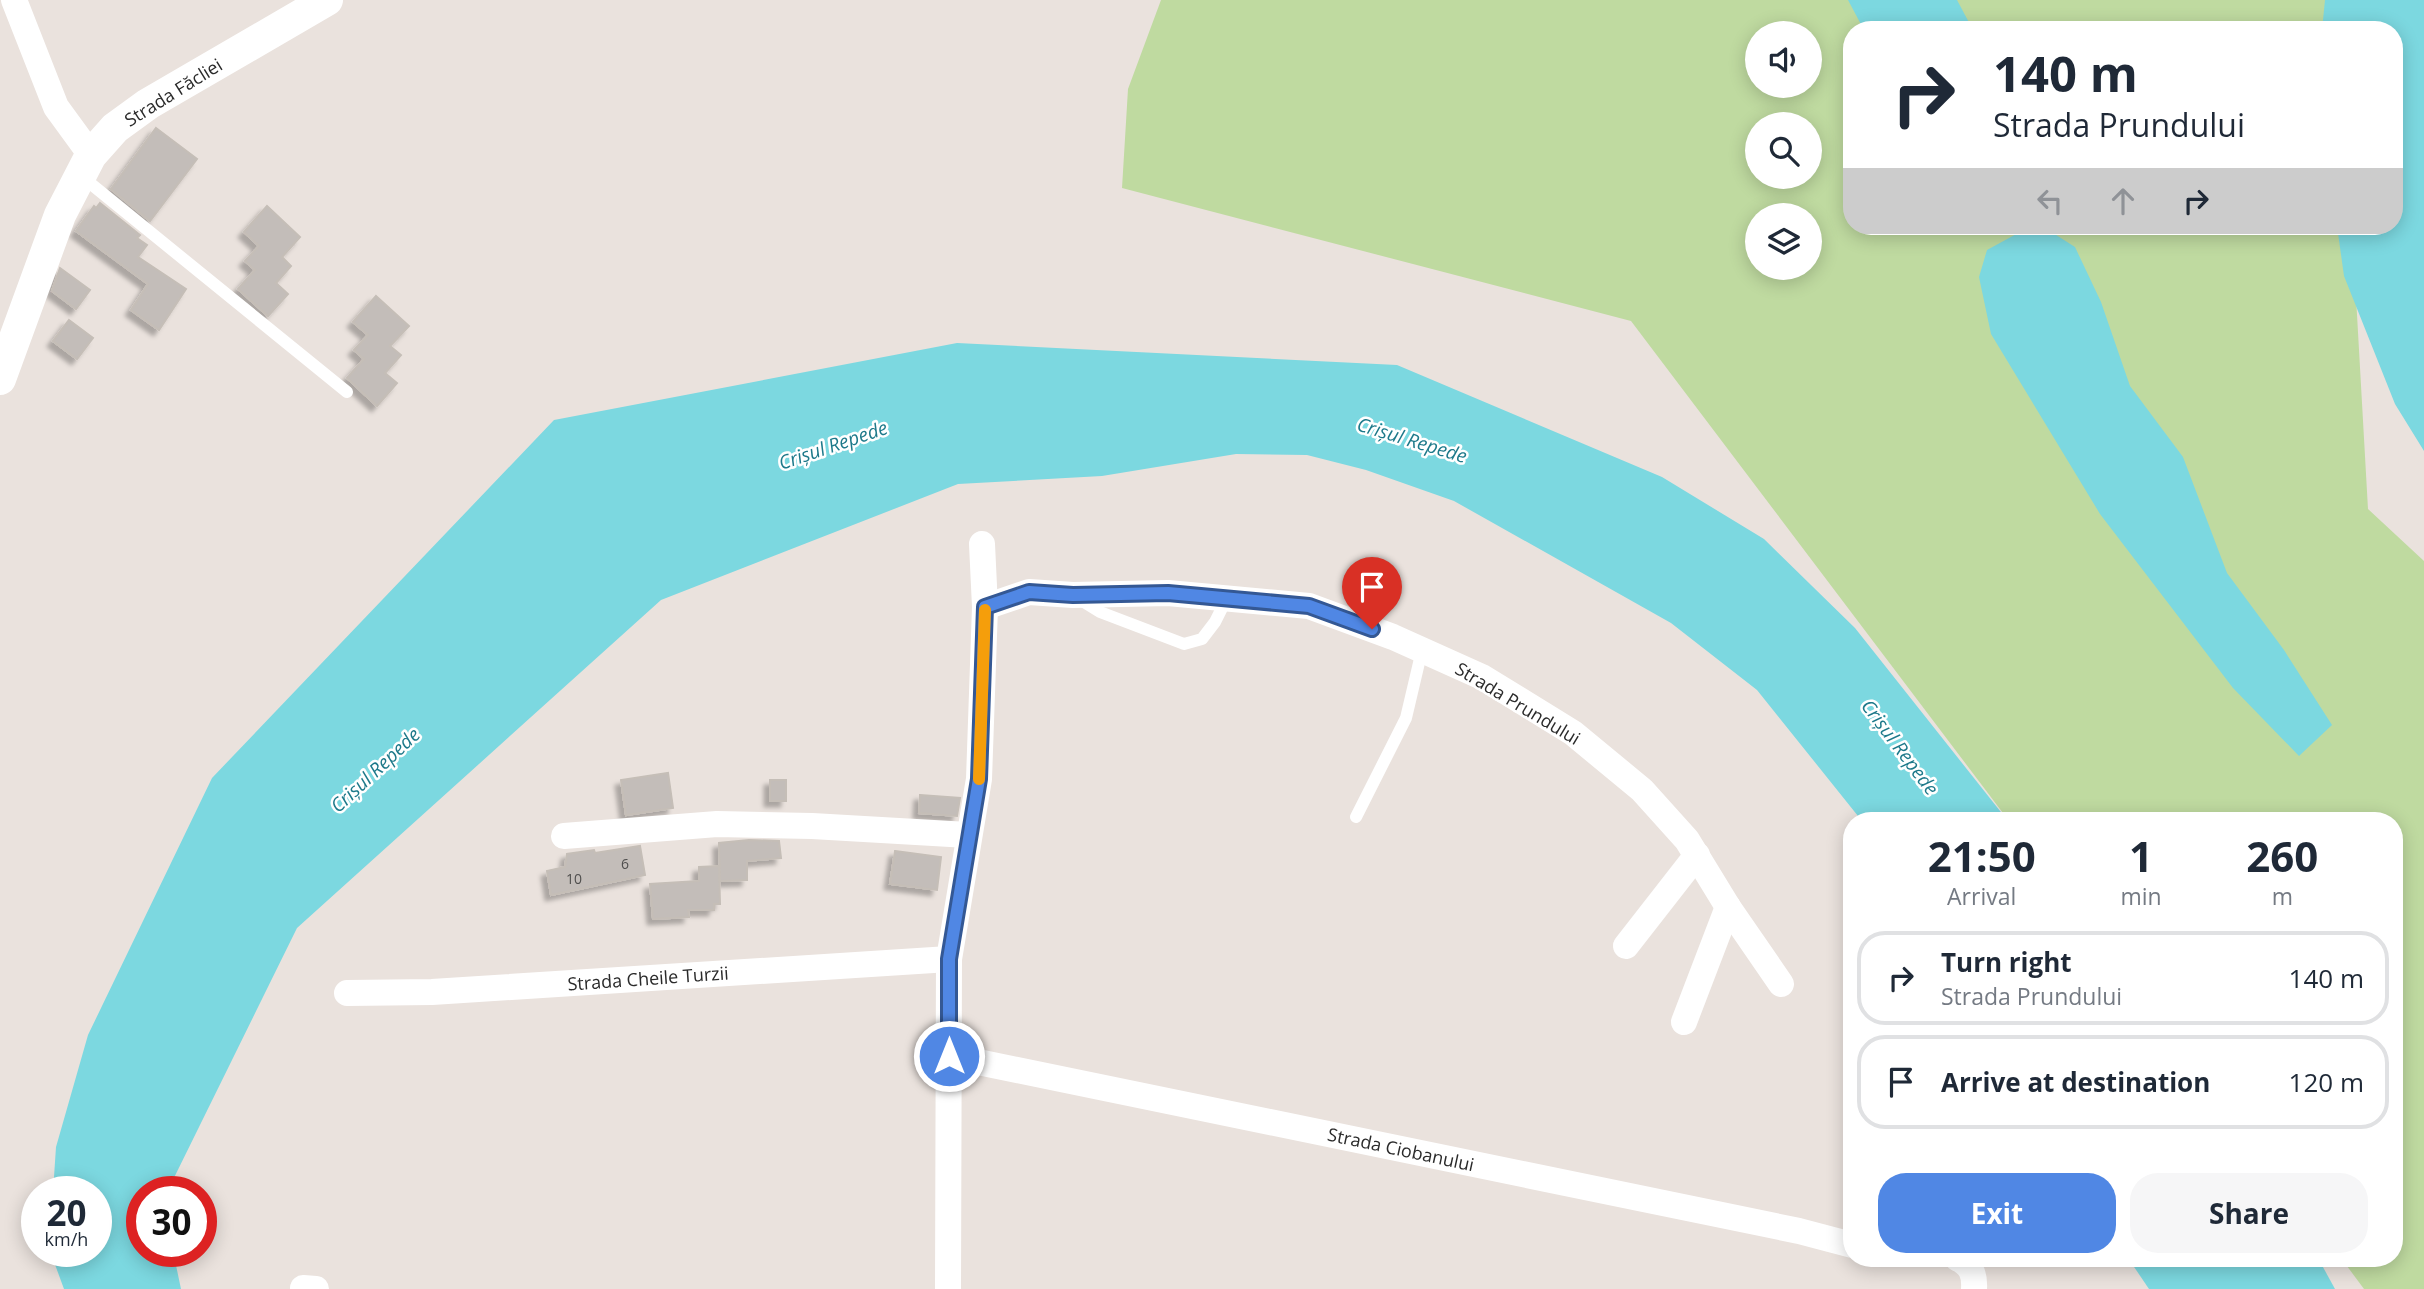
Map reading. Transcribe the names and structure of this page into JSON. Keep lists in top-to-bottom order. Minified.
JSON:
{"streets":{"street":["Strada Făcliei","Strada Prundului","Strada Cheile Turzii","Strada Ciobanului"]},"water":["Crișul Repede"],"house_numbers":["6","10"],"page":{"turn":["140 m","Strada Prundului"],"eta":["21:50","Arrival","1","min","260","m"],"list":[{"name":"Turn right","note":"Strada Prundului","value":"140 m"},{"name":"Arrive at destination","value":"120 m"}],"buttons":["Exit","Share"],"speed":"20 km/h","limit":"30"}}
